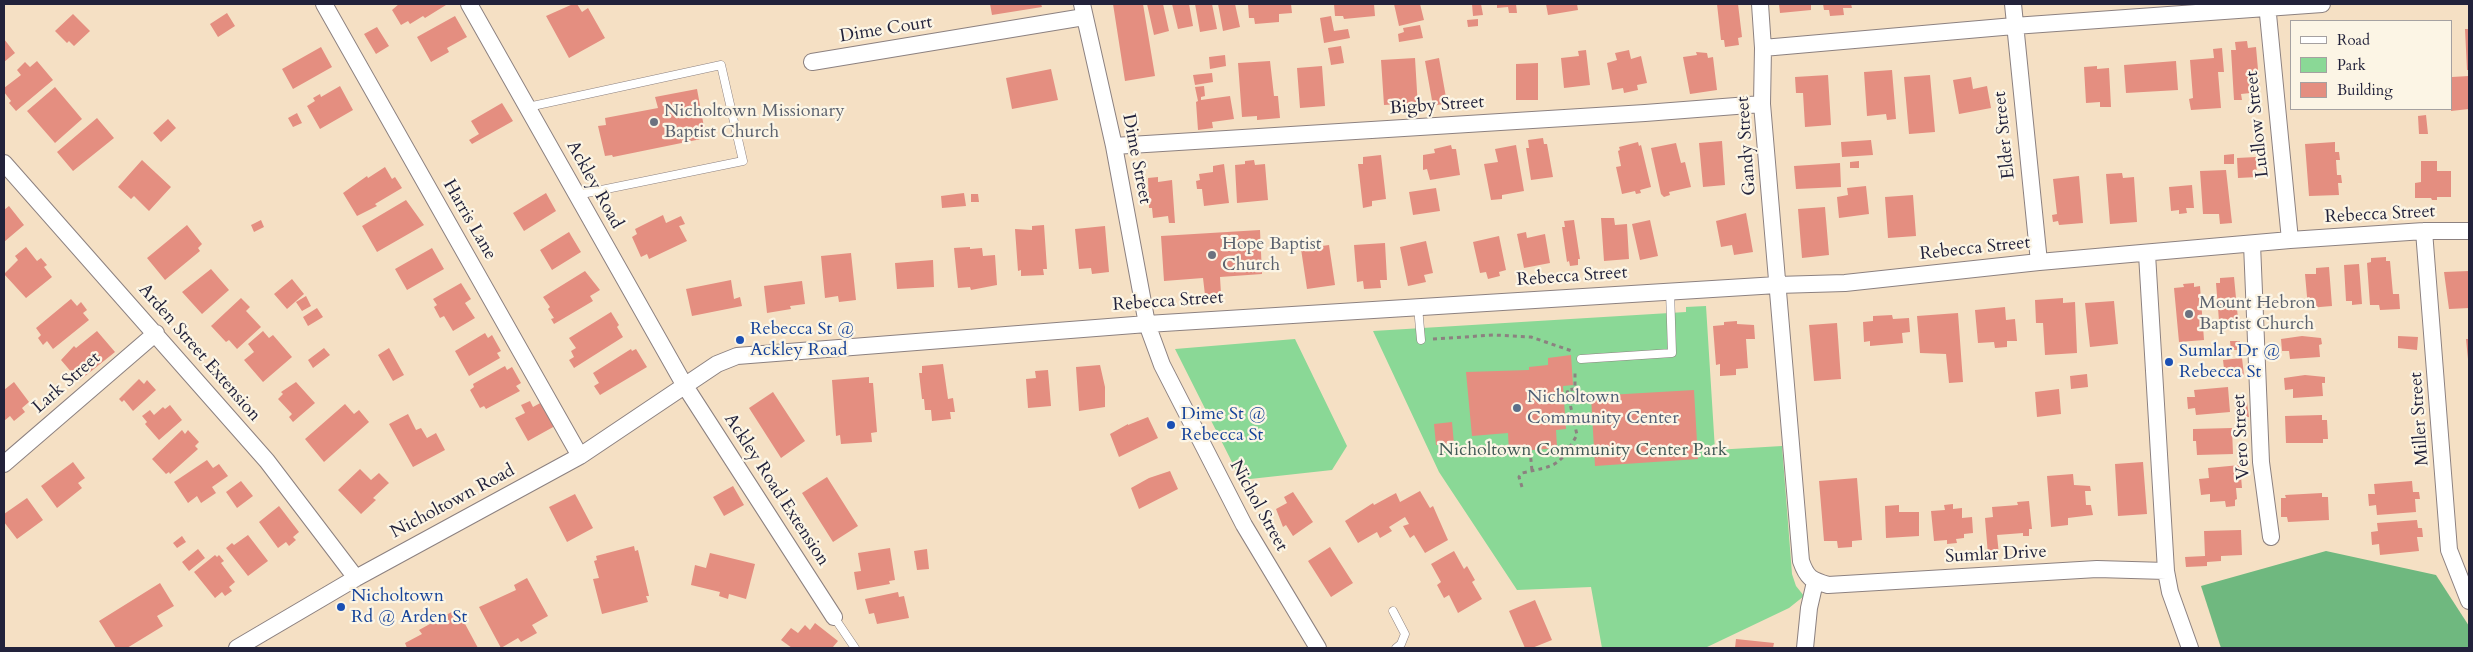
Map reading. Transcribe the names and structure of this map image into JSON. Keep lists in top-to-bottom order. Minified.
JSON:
{"streets":{"street":["Dime Court","Bigby Street","Ludlow Street","Elder Street","Gandy Street","Dime Street","Ackley Road","Rebecca Street","Harris Lane","Arden Street Extension","Lark Street","Miller Street","Vero Street","Ackley Road Extension","Nicholtown Road","Nichol Street","Sumlar Drive"]},"crossings":[["Dime Court","Dime Street"],["Bigby Street","Gandy Street"],["Bigby Street","Dime Street"],["Ludlow Street","Rebecca Street"],["Elder Street","Rebecca Street"],["Gandy Street","Rebecca Street"],["Dime Street","Rebecca Street"],["Dime Street","Nichol Street"],["Ackley Road","Rebecca Street"],["Ackley Road","Ackley Road Extension"],["Ackley Road","Nicholtown Road"],["Rebecca Street","Miller Street"],["Rebecca Street","Vero Street"],["Rebecca Street","Ackley Road Extension"],["Rebecca Street","Nicholtown Road"],["Rebecca Street","Nichol Street"],["Harris Lane","Nicholtown Road"],["Arden Street Extension","Lark Street"],["Arden Street Extension","Nicholtown Road"],["Ackley Road Extension","Nicholtown Road"]],"parks":["Nicholtown Community Center Park"],"places":["Nicholtown Missionary Baptist Church","Hope Baptist Church","Mount Hebron Baptist Church","Rebecca St @ Ackley Road","Sumlar Dr @ Rebecca St","Nicholtown Community Center","Dime St @ Rebecca St","Nicholtown Rd @ Arden St"],"legend":["Road","Park","Building"]}
